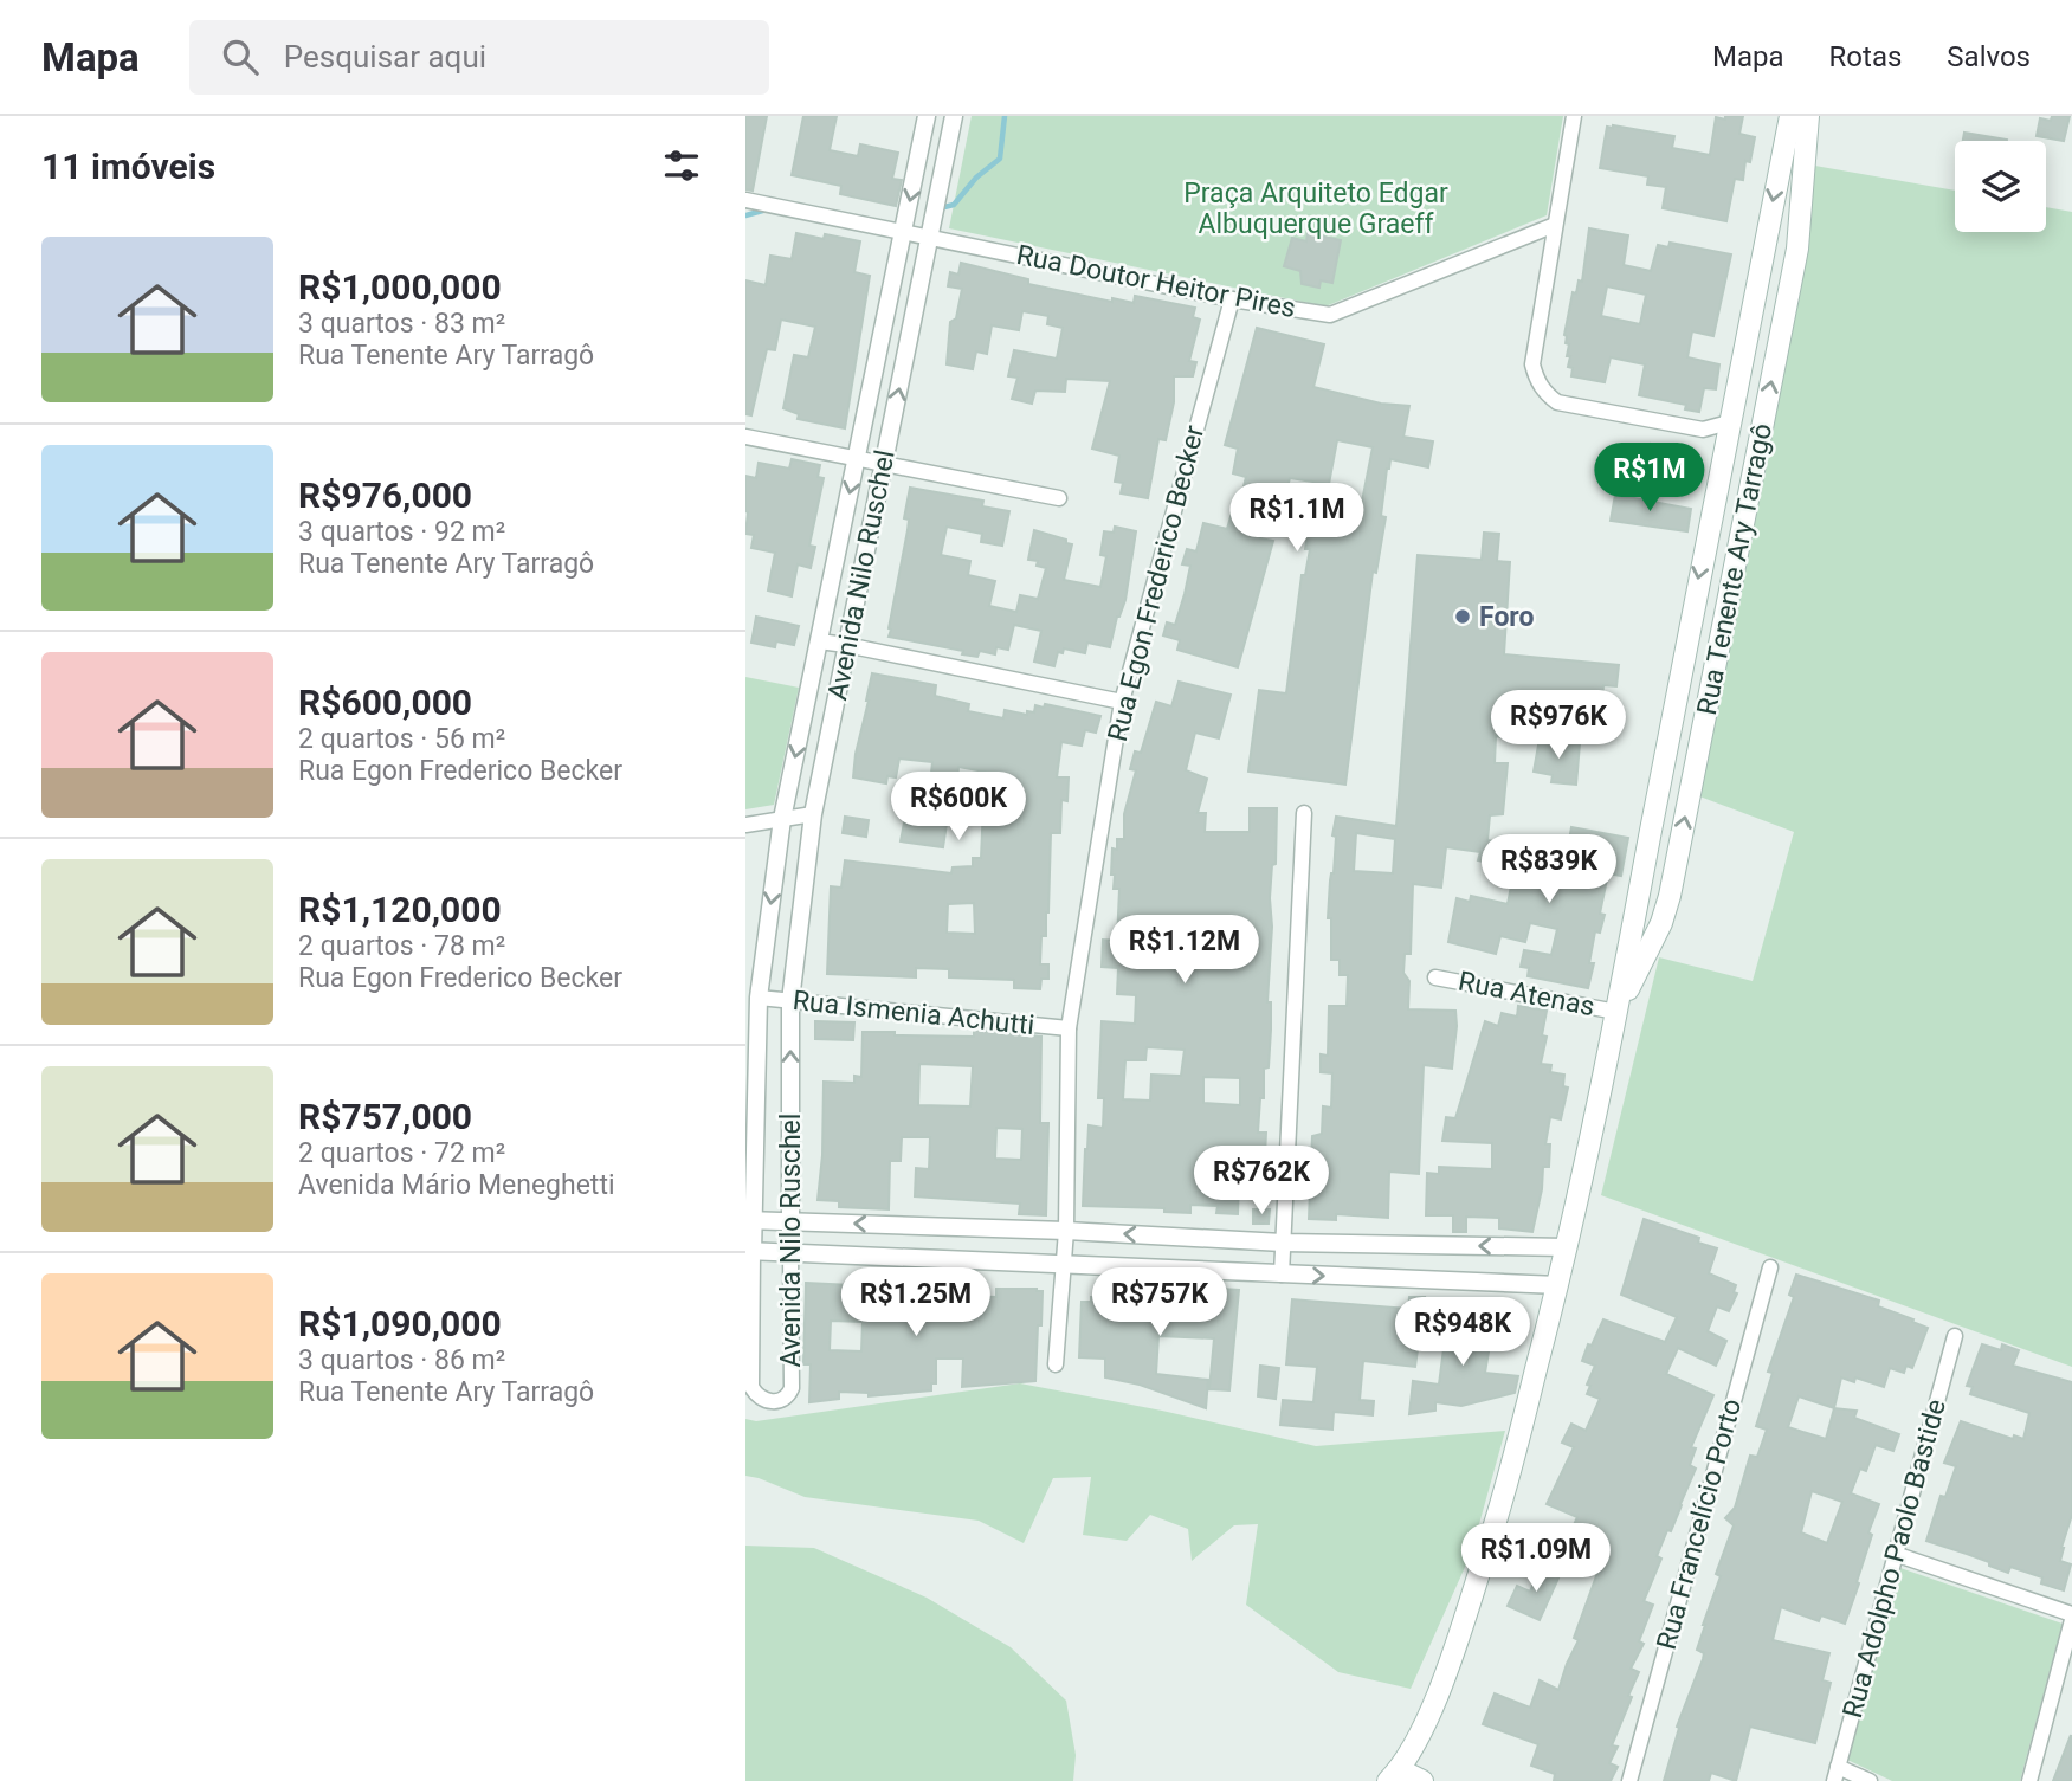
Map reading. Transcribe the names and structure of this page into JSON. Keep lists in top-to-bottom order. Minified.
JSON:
{"streets":{"main road":["Rua Tenente Ary Tarragô"],"street":["Rua Doutor Heitor Pires","Avenida Nilo Ruschel","Rua Egon Frederico Becker","Rua Atenas","Rua Ismenia Achutti","Rua Francelício Porto","Rua Adolpho Paolo Bastide"]},"crossings":[["Rua Doutor Heitor Pires","Avenida Nilo Ruschel"],["Rua Doutor Heitor Pires","Rua Egon Frederico Becker"],["Rua Tenente Ary Tarragô","Rua Atenas"],["Avenida Nilo Ruschel","Rua Ismenia Achutti"],["Rua Egon Frederico Becker","Rua Ismenia Achutti"]],"parks":["Praça Arquiteto Edgar Albuquerque Graeff"],"places":["Foro"],"page":{"header":"Mapa","search":"Pesquisar aqui","nav":["Mapa","Rotas","Salvos"],"heading":"11 imóveis","list":[{"name":"R$1,000,000","note":"3 quartos · 83 m² · Rua Tenente Ary Tarragô"},{"name":"R$976,000","note":"3 quartos · 92 m² · Rua Tenente Ary Tarragô"},{"name":"R$600,000","note":"2 quartos · 56 m² · Rua Egon Frederico Becker"},{"name":"R$1,120,000","note":"2 quartos · 78 m² · Rua Egon Frederico Becker"},{"name":"R$757,000","note":"2 quartos · 72 m² · Avenida Mário Meneghetti"},{"name":"R$1,090,000","note":"3 quartos · 86 m² · Rua Tenente Ary Tarragô"}],"price":["R$1M","R$1.1M","R$976K","R$600K","R$839K","R$1.12M","R$762K","R$1.25M","R$757K","R$948K","R$1.09M"]}}
